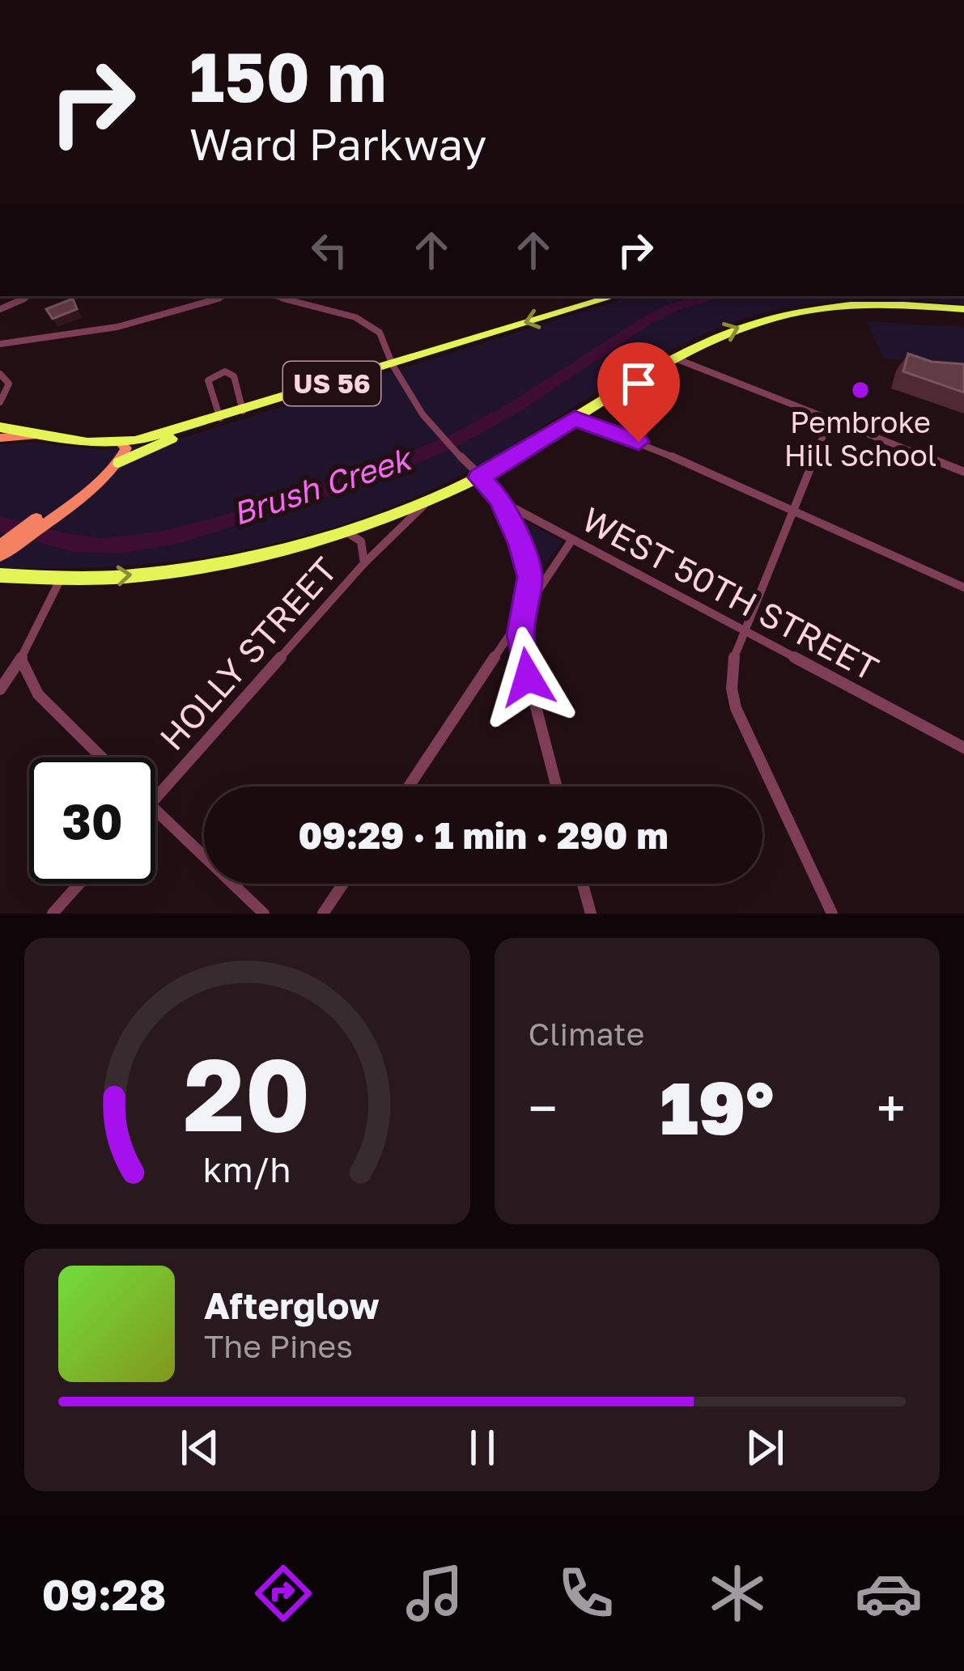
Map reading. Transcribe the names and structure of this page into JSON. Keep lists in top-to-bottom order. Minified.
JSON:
{"streets":{"highway":["US 56"],"street":["WEST 50TH STREET","HOLLY STREET"]},"crossings":[["US 56","WEST 50TH STREET"]],"water":["Brush Creek"],"places":["Pembroke Hill School"],"page":{"turn":["150 m","Ward Parkway"],"limit":"30","trip":"09:29 · 1 min · 290 m","tile":"Climate","heat":["−","19°","+"],"song":["Afterglow","The Pines"],"tabs":"09:28","gauge":["20","km/h"]}}
